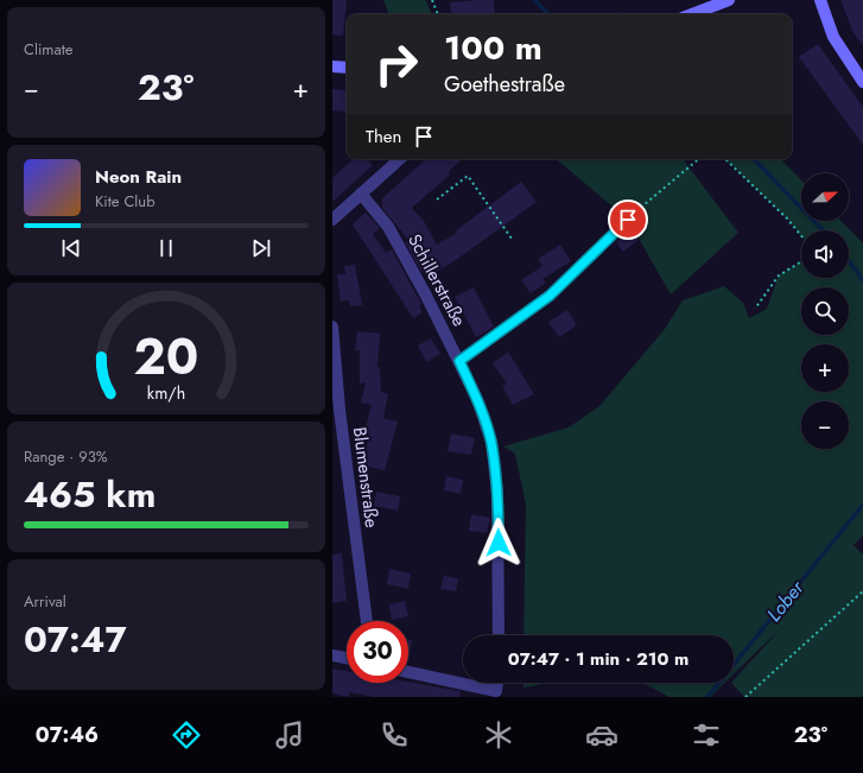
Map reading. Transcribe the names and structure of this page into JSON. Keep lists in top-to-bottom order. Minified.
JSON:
{"streets":{"street":["Schillerstraße","Blumenstraße"]},"water":["Lober"],"north":"right","page":{"tile":["Climate",["Range · 93%","465 km"],["Arrival","07:47"]],"turn":["100 m","Goethestraße"],"heat":["−","23°","+"],"then":"Then","song":["Neon Rain","Kite Club"],"map_buttons":["+","−"],"limit":"30","trip":"07:47 · 1 min · 210 m","tabs":["07:46","23°"],"gauge":["20","km/h"]}}
